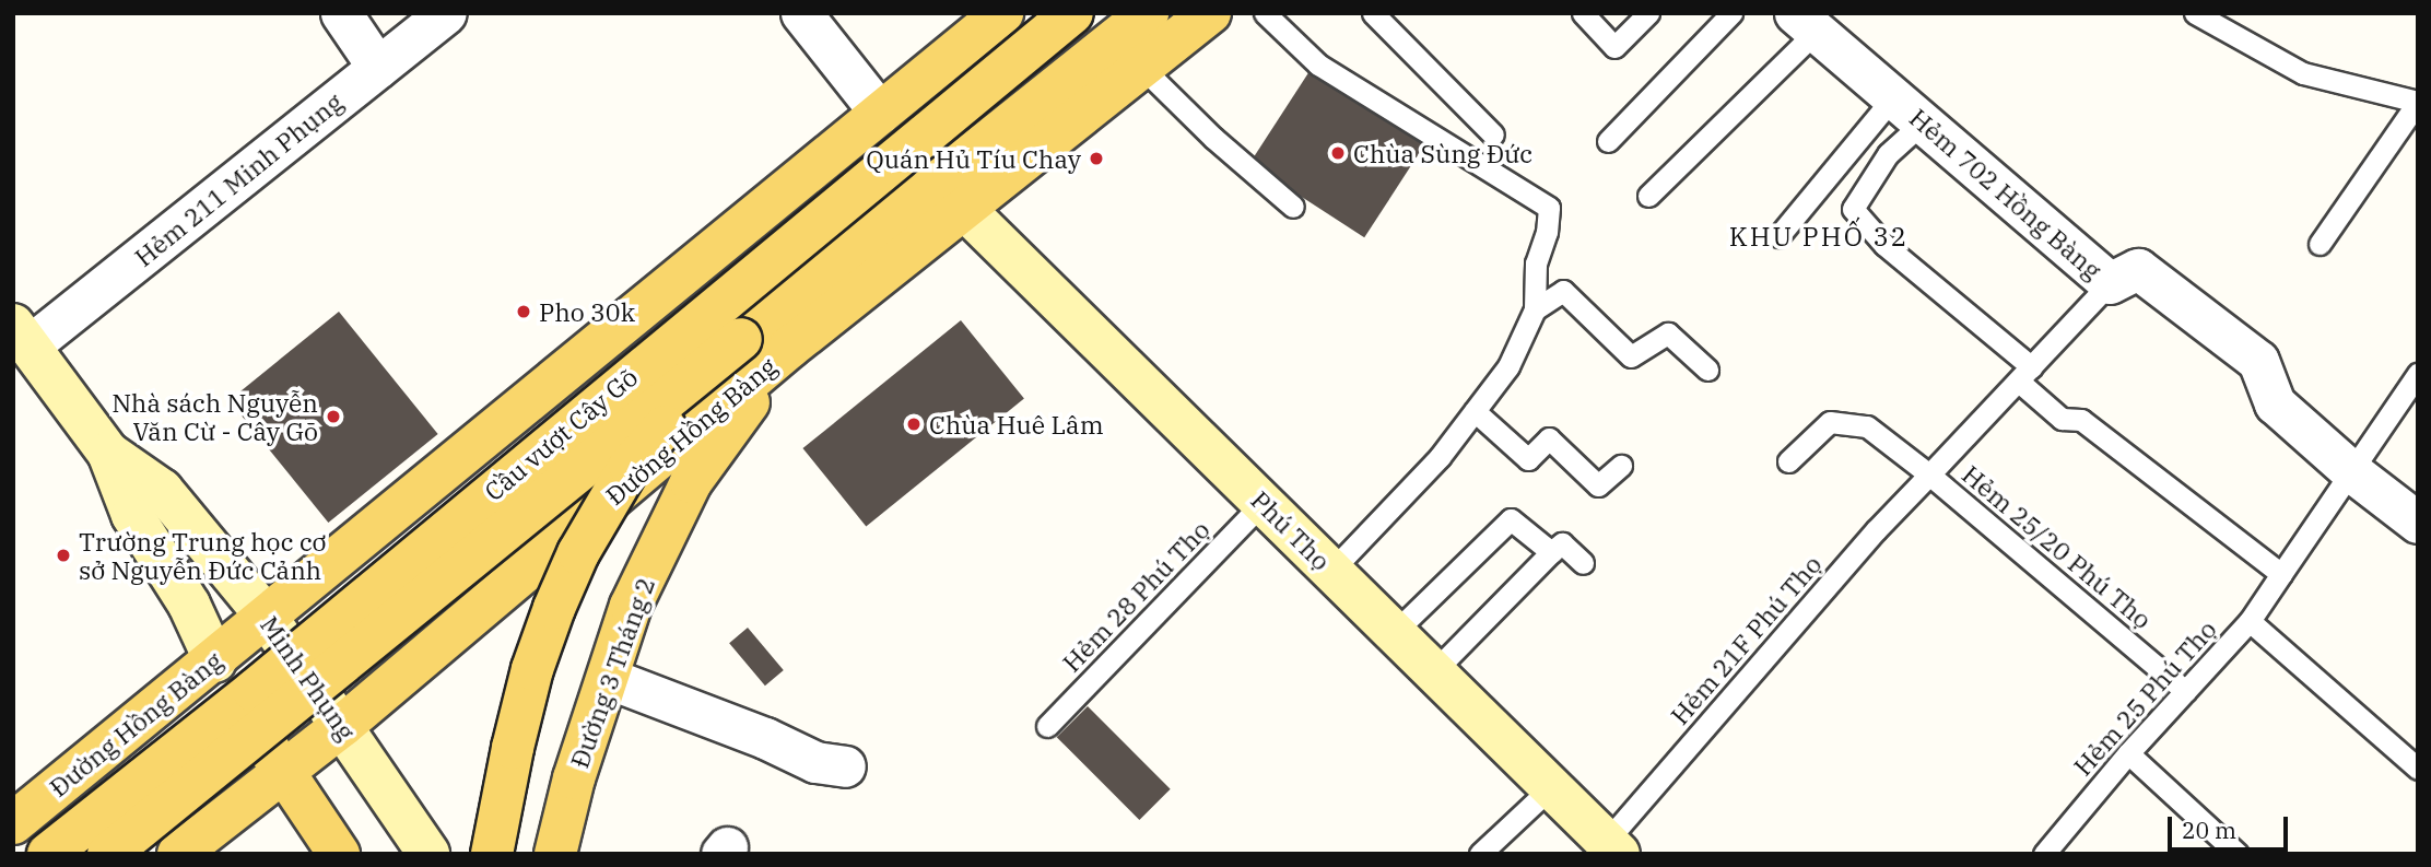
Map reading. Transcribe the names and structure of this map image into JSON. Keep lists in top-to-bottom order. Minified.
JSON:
{"streets":{"main road":["Đường Hồng Bàng","Cầu vượt Cây Gõ","Phú Thọ","Đường 3 Tháng 2","Minh Phụng"],"street":["Hẻm 211 Minh Phụng","Hẻm 702 Hồng Bàng"],"lane":["Hẻm 25/20 Phú Thọ","Hẻm 28 Phú Thọ","Hẻm 21F Phú Thọ","Hẻm 25 Phú Thọ"]},"crossings":[["Hẻm 211 Minh Phụng","Minh Phụng"],["Hẻm 702 Hồng Bàng","Hẻm 21F Phú Thọ"],["Hẻm 702 Hồng Bàng","Hẻm 25 Phú Thọ"],["Đường Hồng Bàng","Phú Thọ"],["Đường Hồng Bàng","Đường 3 Tháng 2"],["Đường Hồng Bàng","Minh Phụng"],["Phú Thọ","Hẻm 28 Phú Thọ"],["Phú Thọ","Hẻm 21F Phú Thọ"],["Hẻm 25/20 Phú Thọ","Hẻm 21F Phú Thọ"],["Hẻm 25/20 Phú Thọ","Hẻm 25 Phú Thọ"]],"districts":["KHU PHỐ 32"],"places":["Chùa Sùng Đức","Quán Hủ Tíu Chay","Pho 30k","Nhà sách Nguyễn Văn Cừ - Cây Gõ","Chùa Huê Lâm","Trường Trung học cơ sở Nguyễn Đức Cảnh"],"scale_bar":"20 m"}
